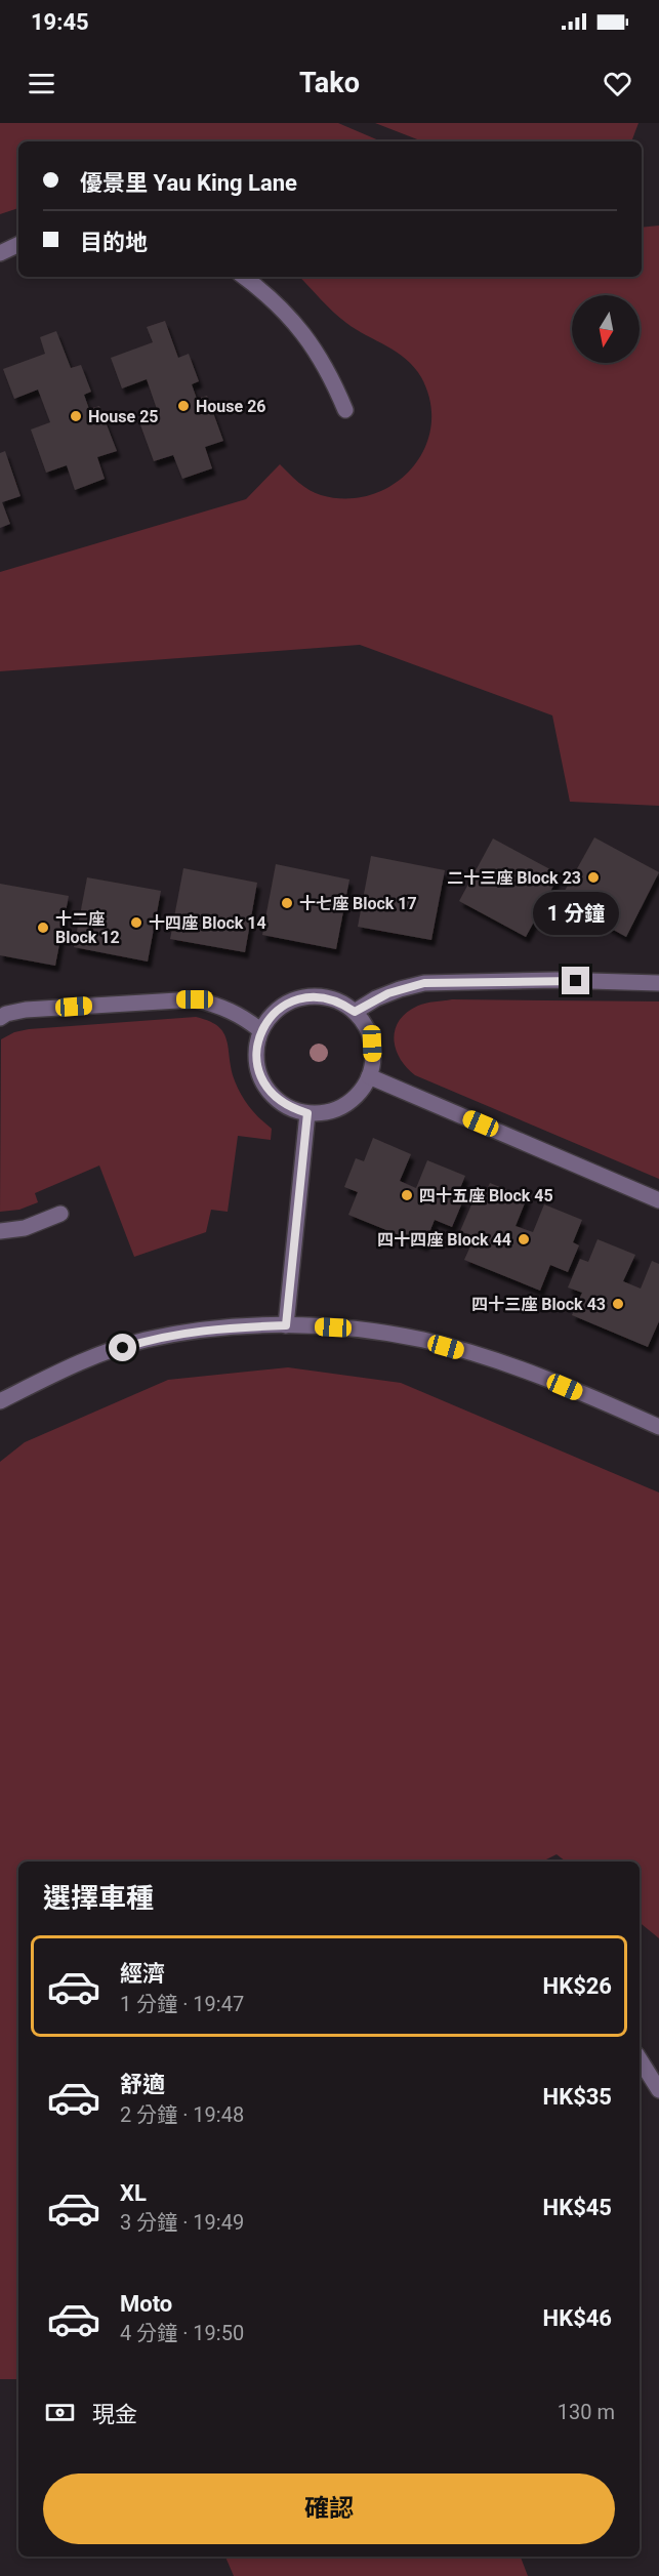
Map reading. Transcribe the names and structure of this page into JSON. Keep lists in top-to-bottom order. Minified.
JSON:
{"places":["House 26","House 25","二十三座 Block 23","十七座 Block 17","十四座 Block 14","十二座 Block 12","四十五座 Block 45","四十四座 Block 44","四十三座 Block 43"],"north":"bottom","page":{"status":"19:45","header":"Tako","banner":["優景里 Yau King Lane","目的地"],"bubble":"1 分鐘","heading":"選擇車種","list":[{"name":"經濟","note":"1 分鐘 · 19:47","value":"HK$26"},{"name":"舒適","note":"2 分鐘 · 19:48","value":"HK$35"},{"name":"XL","note":"3 分鐘 · 19:49","value":"HK$45"},{"name":"Moto","note":"4 分鐘 · 19:50","value":"HK$46"}],"pay":["現金","130 m"],"buttons":"確認"}}
